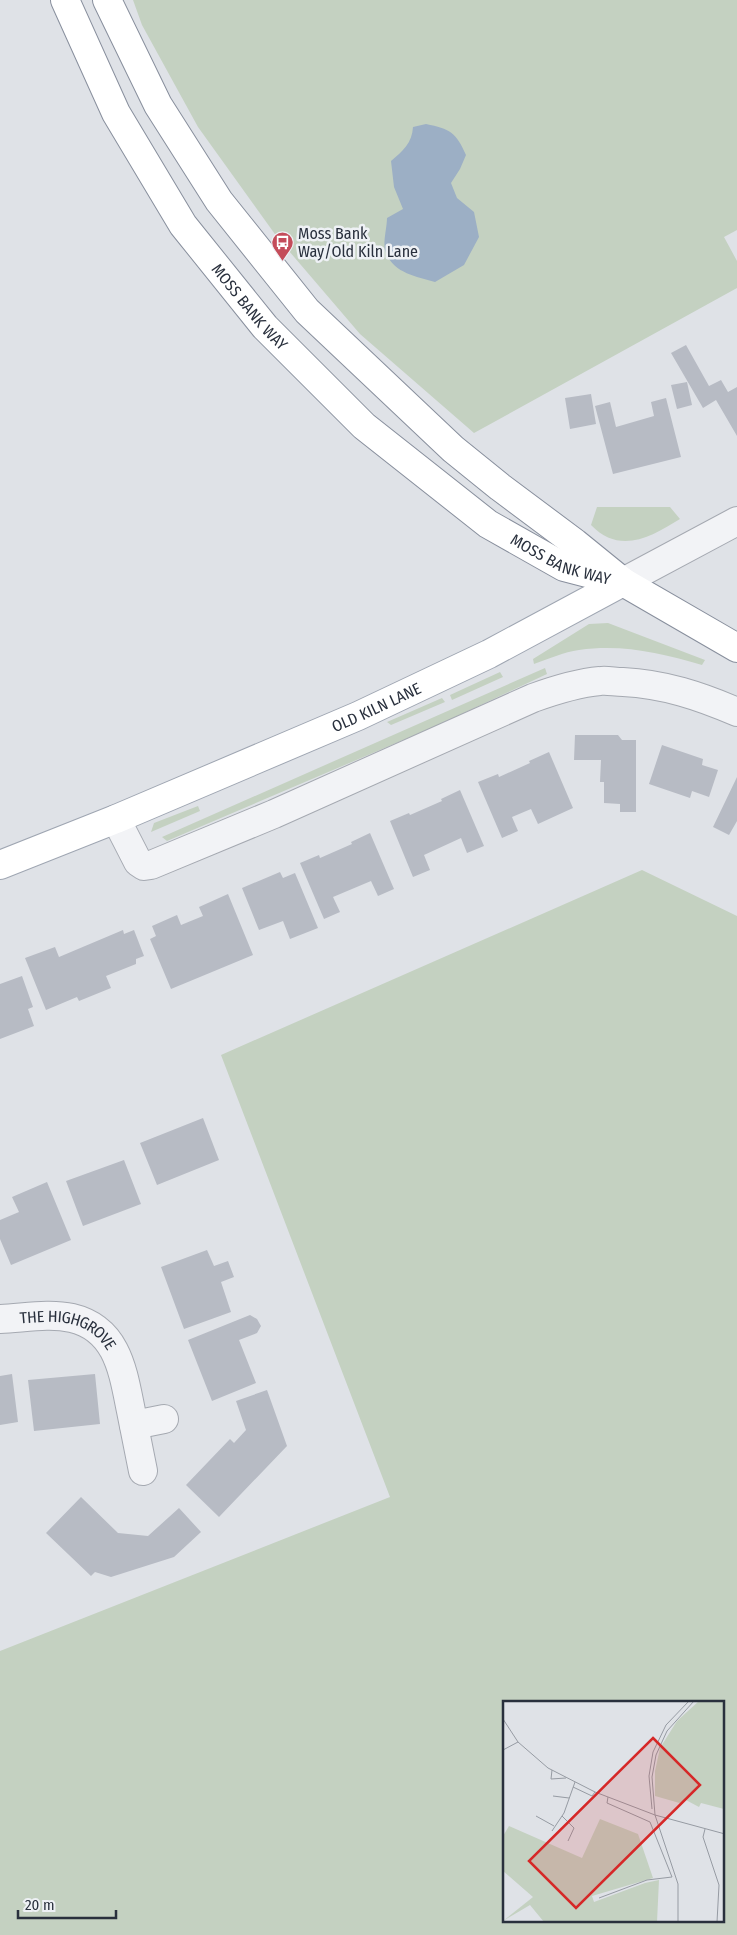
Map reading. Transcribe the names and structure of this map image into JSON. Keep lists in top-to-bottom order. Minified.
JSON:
{"streets":{"main road":["MOSS BANK WAY","OLD KILN LANE"],"street":["THE HIGHGROVE"]},"crossings":[["MOSS BANK WAY","OLD KILN LANE"]],"places":{"bus stop":["Moss Bank Way/Old Kiln Lane"]},"scale_bar":"20 m"}
